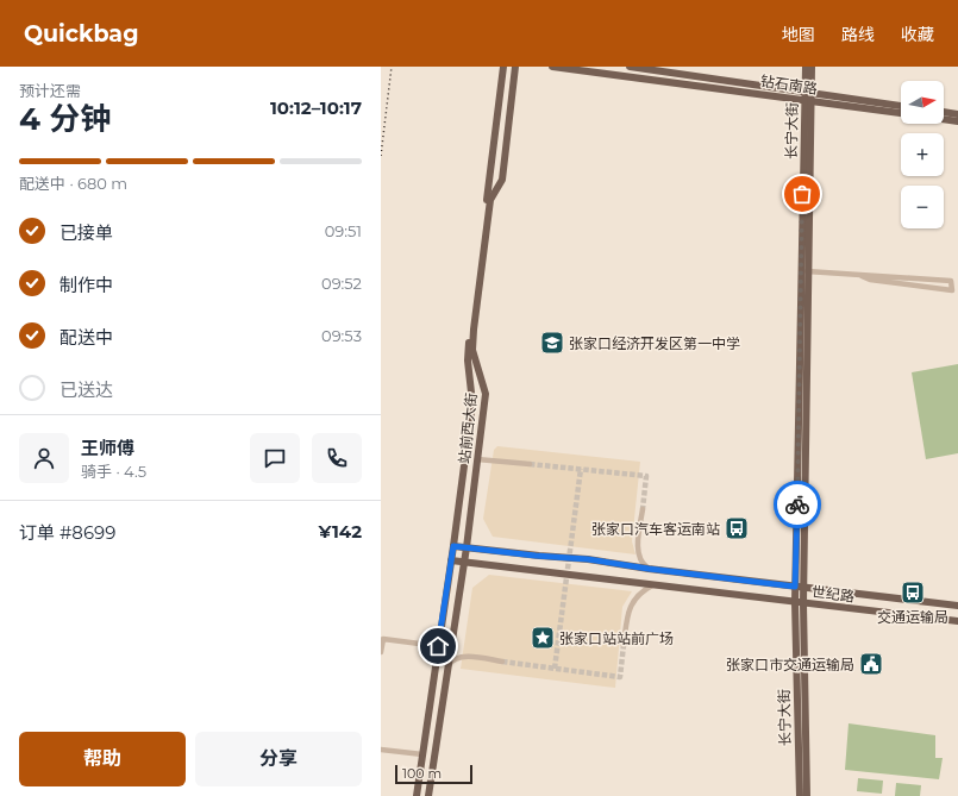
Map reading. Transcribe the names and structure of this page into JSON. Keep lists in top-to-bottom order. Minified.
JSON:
{"streets":{"main road":["钻石南路","长宁大街","站前西大街","世纪路"]},"crossings":[["钻石南路","长宁大街"],["长宁大街","世纪路"],["站前西大街","世纪路"]],"places":{"school or university":["张家口经济开发区第一中学"],"bus stop":["张家口汽车客运南站","交通运输局"],"place":["张家口站站前广场"],"public building":["张家口市交通运输局"]},"scale_bar":"100 m","north":"right","page":{"header":"Quickbag","nav":["地图","路线","收藏"],"heading":["4 分钟","预计还需","10:12–10:17"],"panel":["王师傅","骑手 · 4.5","订单 #8699","¥142"],"map_buttons":["+","−"],"bar":"配送中 · 680 m","list":[["已接单","09:51"],["制作中","09:52"],["配送中","09:53"],"已送达"],"buttons":["帮助","分享"],"scale":"100 m"}}
